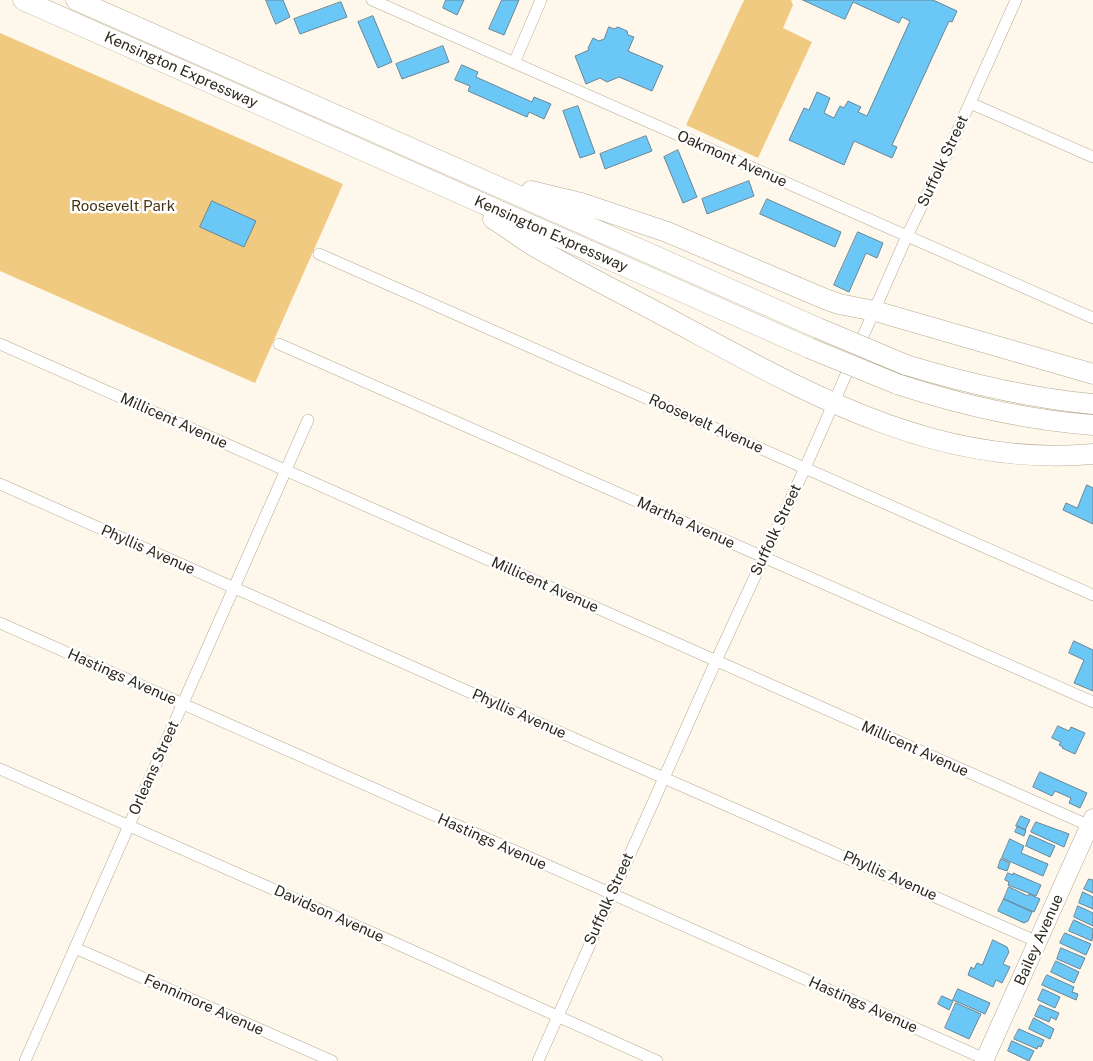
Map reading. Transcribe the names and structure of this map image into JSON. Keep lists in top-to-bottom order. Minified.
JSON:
{"streets":{"highway":["Kensington Expressway"],"main road":["Bailey Avenue"],"street":["Oakmont Avenue","Suffolk Street","Millicent Avenue","Roosevelt Avenue","Martha Avenue","Phyllis Avenue","Hastings Avenue","Orleans Street","Davidson Avenue","Fennimore Avenue"]},"crossings":[["Oakmont Avenue","Suffolk Street"],["Suffolk Street","Millicent Avenue"],["Suffolk Street","Roosevelt Avenue"],["Suffolk Street","Martha Avenue"],["Suffolk Street","Phyllis Avenue"],["Suffolk Street","Hastings Avenue"],["Suffolk Street","Davidson Avenue"],["Millicent Avenue","Orleans Street"],["Millicent Avenue","Bailey Avenue"],["Phyllis Avenue","Orleans Street"],["Phyllis Avenue","Bailey Avenue"],["Hastings Avenue","Orleans Street"],["Hastings Avenue","Bailey Avenue"],["Orleans Street","Davidson Avenue"],["Orleans Street","Fennimore Avenue"]],"parks":["Roosevelt Park"]}
